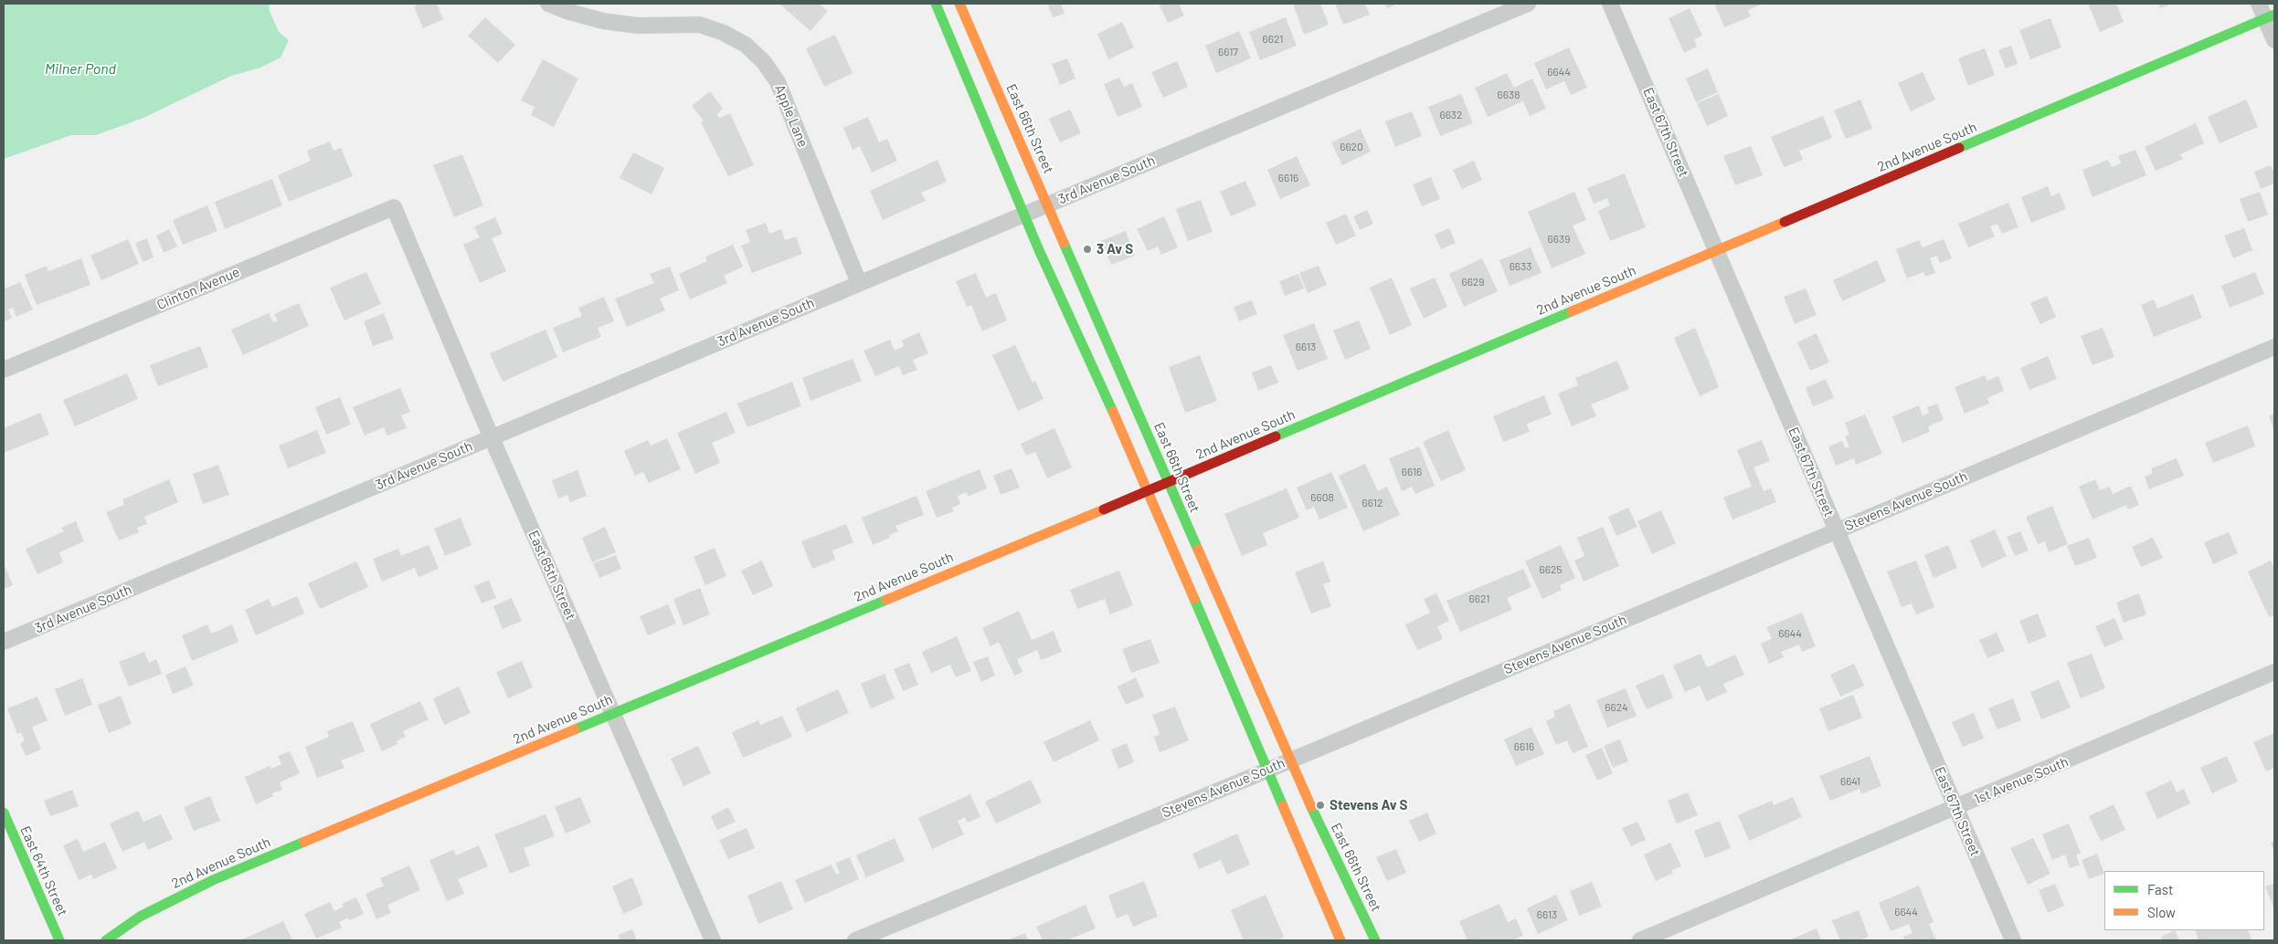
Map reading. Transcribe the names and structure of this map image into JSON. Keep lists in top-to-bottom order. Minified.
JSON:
{"streets":{"street":["Apple Lane","East 66th Street","East 67th Street","2nd Avenue South","3rd Avenue South","Clinton Avenue","Stevens Avenue South","East 65th Street","1st Avenue South","East 64th Street"]},"crossings":[["Apple Lane","3rd Avenue South"],["East 66th Street","2nd Avenue South"],["East 66th Street","3rd Avenue South"],["East 66th Street","Stevens Avenue South"],["East 67th Street","2nd Avenue South"],["East 67th Street","Stevens Avenue South"],["East 67th Street","1st Avenue South"],["2nd Avenue South","East 65th Street"],["3rd Avenue South","East 65th Street"],["Clinton Avenue","East 65th Street"]],"water":["Milner Pond"],"places":["3 Av S","Stevens Av S"],"house_numbers":["6621","6617","6644","6638","6632","6620","6616","6639","6633","6629","6613","6616","6608","6612","6625","6621","6644","6624","6616","6641","6644","6613"],"legend":["Fast","Slow"]}
